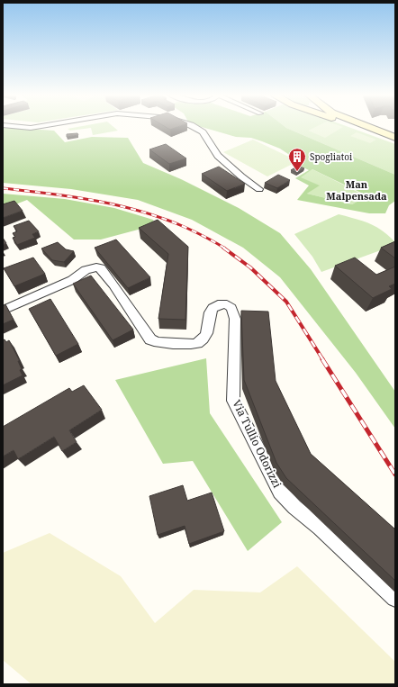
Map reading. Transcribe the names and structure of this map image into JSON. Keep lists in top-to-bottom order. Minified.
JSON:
{"streets":{"street":["Via Tullio Odorizzi"]},"districts":["Man Malpensada"],"places":{"building":["Spogliatoi"]}}
